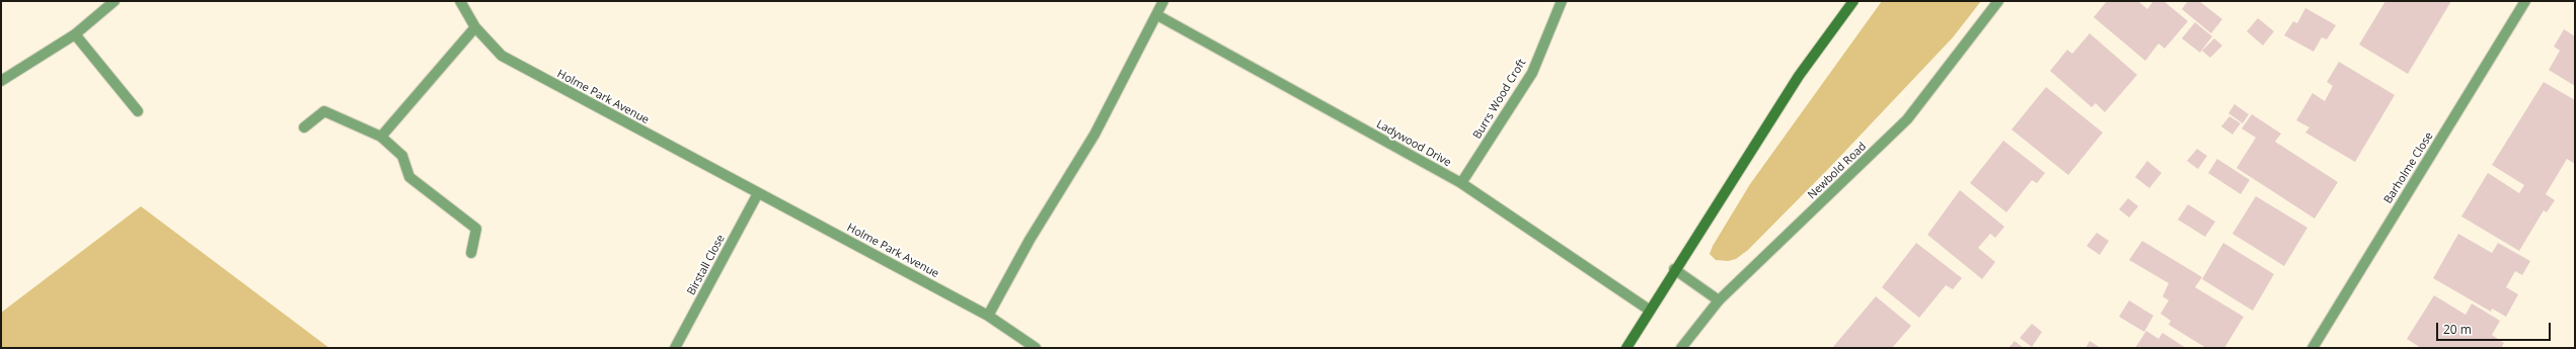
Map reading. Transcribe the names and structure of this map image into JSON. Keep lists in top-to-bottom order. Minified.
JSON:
{"streets":{"street":["Holme Park Avenue","Burrs Wood Croft","Ladywood Drive","Barholme Close","Newbold Road","Birstall Close"]},"crossings":[["Holme Park Avenue","Birstall Close"],["Burrs Wood Croft","Ladywood Drive"]],"scale_bar":"20 m"}
